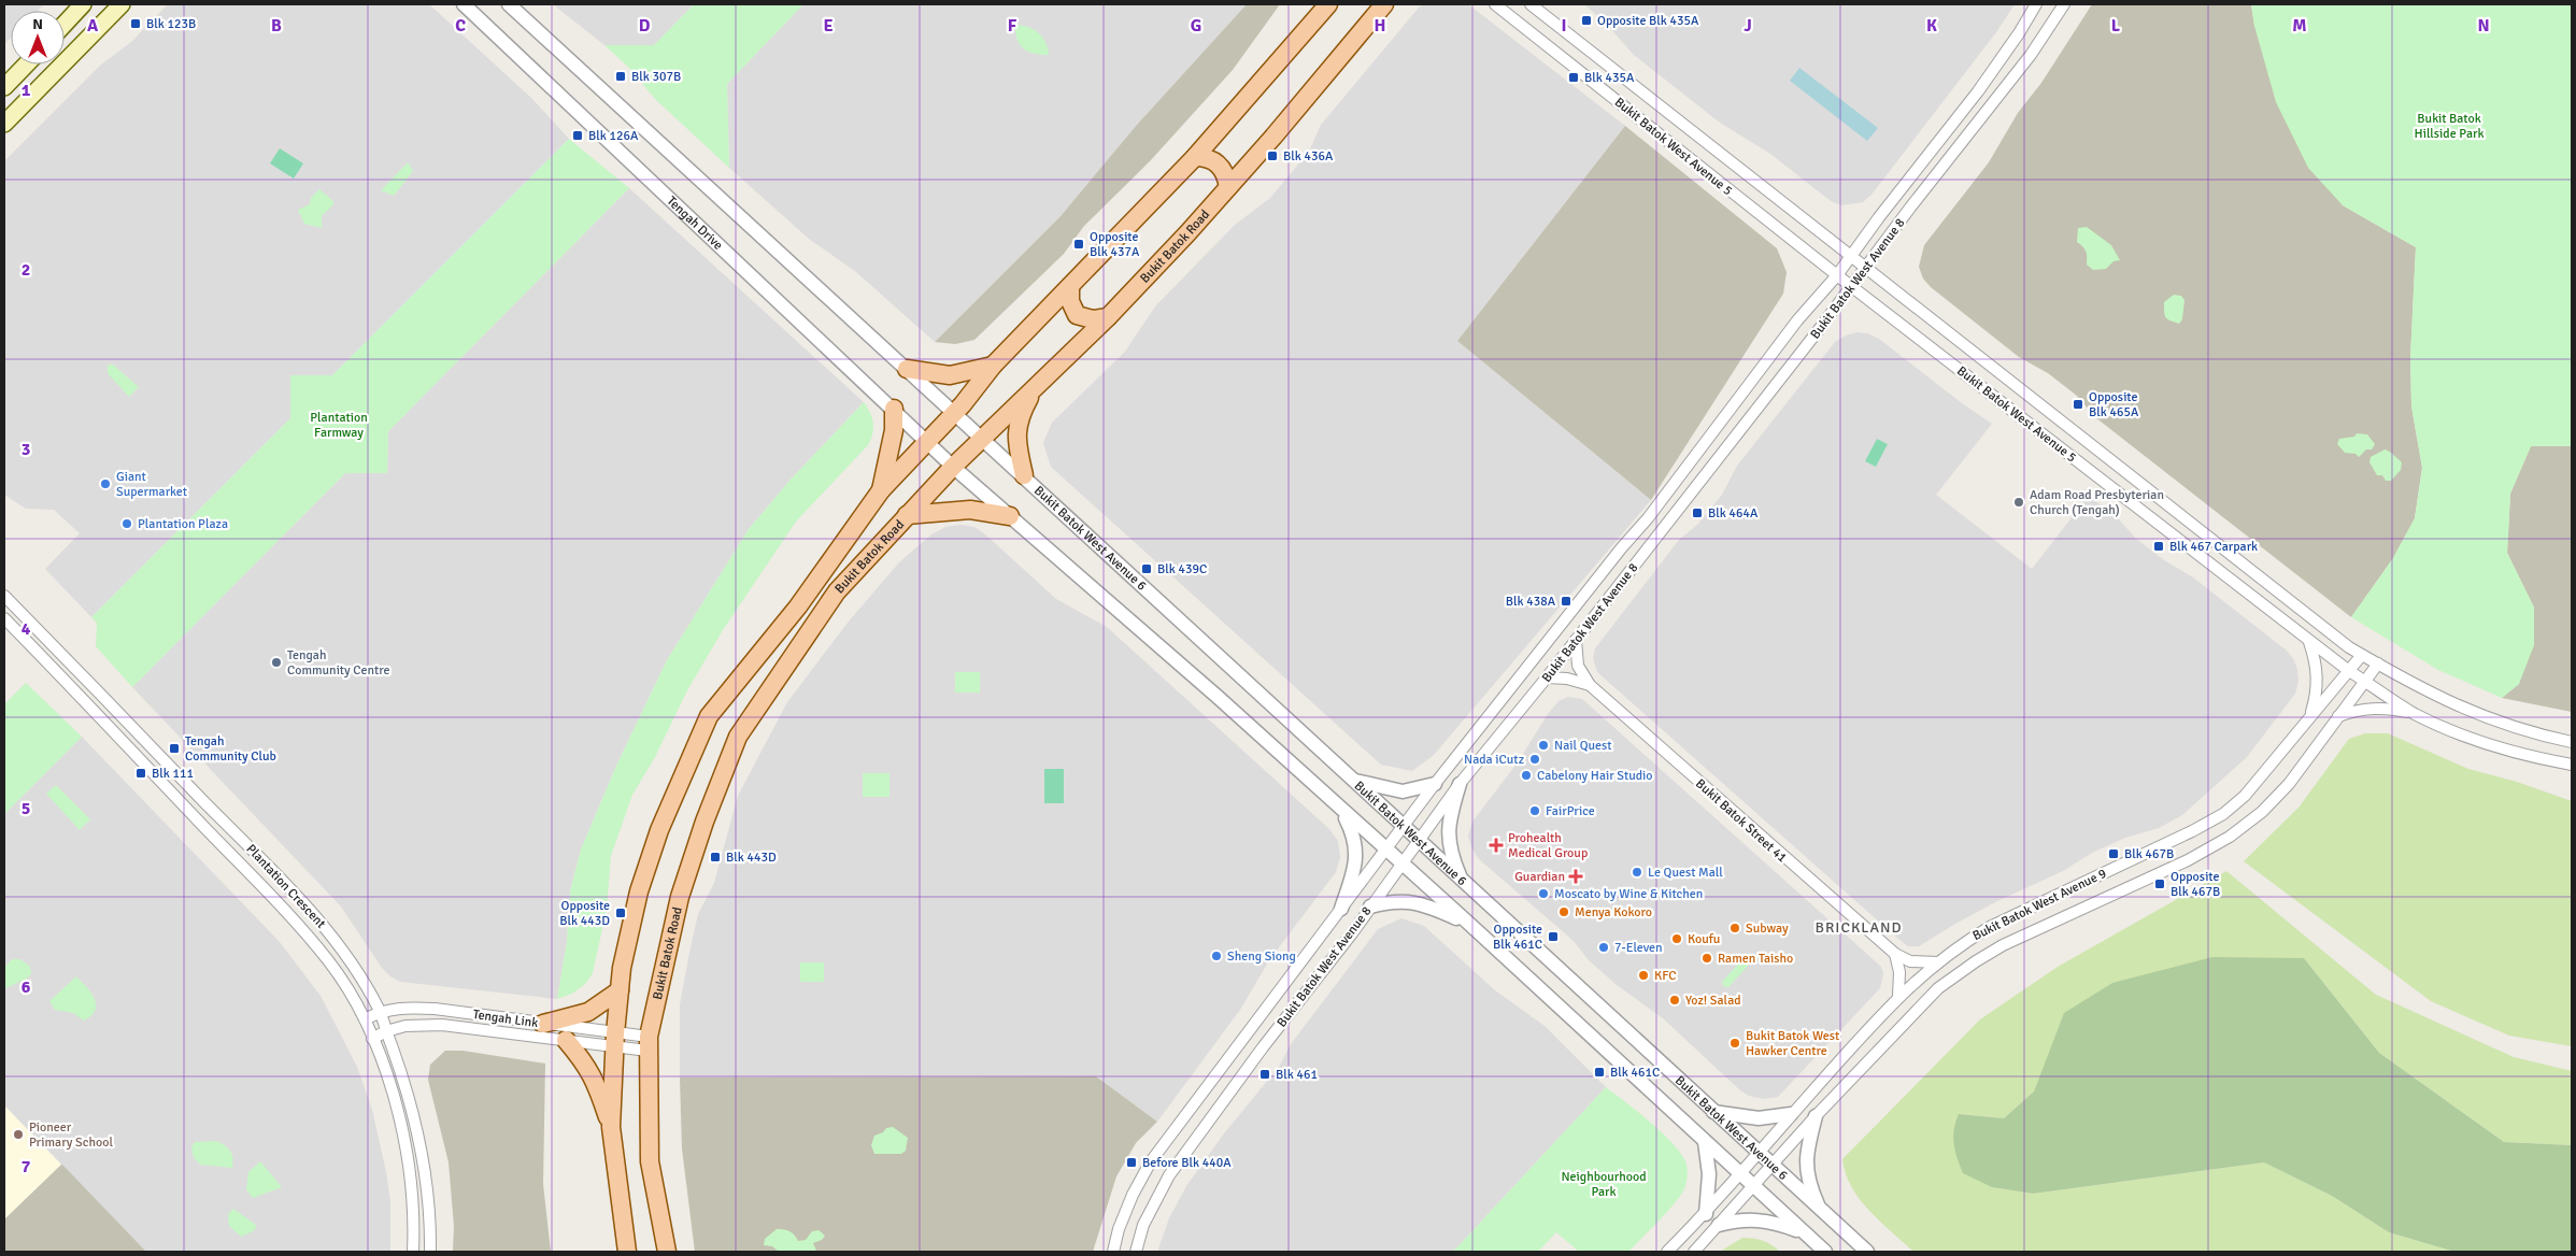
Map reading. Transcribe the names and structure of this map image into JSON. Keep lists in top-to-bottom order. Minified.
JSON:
{"streets":{"main road":["Bukit Batok Road"],"street":["Bukit Batok West Avenue 5","Tengah Drive","Bukit Batok West Avenue 8","Bukit Batok West Avenue 6","Bukit Batok Street 41","Plantation Crescent","Bukit Batok West Avenue 9","Tengah Link"]},"crossings":[["Bukit Batok West Avenue 5","Bukit Batok West Avenue 8"],["Bukit Batok West Avenue 5","Bukit Batok West Avenue 9"],["Tengah Drive","Bukit Batok Road"],["Tengah Drive","Bukit Batok West Avenue 6"],["Bukit Batok Road","Bukit Batok West Avenue 6"],["Bukit Batok Road","Tengah Link"],["Bukit Batok West Avenue 8","Bukit Batok West Avenue 6"],["Bukit Batok West Avenue 8","Bukit Batok Street 41"],["Bukit Batok West Avenue 6","Bukit Batok West Avenue 9"],["Bukit Batok Street 41","Bukit Batok West Avenue 9"],["Plantation Crescent","Tengah Link"]],"districts":["BRICKLAND"],"parks":["Bukit Batok Hillside Park","Plantation Farmway","Neighbourhood Park"],"places":{"transit":["Opposite Blk 435A","Blk 123B","Blk 307B","Blk 435A","Blk 126A","Blk 436A","Opposite Blk 437A","Opposite Blk 465A","Blk 464A","Blk 467 Carpark","Blk 439C","Blk 438A","Tengah Community Club","Blk 111","Blk 467B","Blk 443D","Opposite Blk 467B","Opposite Blk 443D","Opposite Blk 461C","Blk 461C","Blk 461","Before Blk 440A"],"other":["Giant Supermarket","Adam Road Presbyterian Church (Tengah)","Plantation Plaza","Tengah Community Centre","Nail Quest","Nada iCutz","Cabelony Hair Studio","FairPrice","Le Quest Mall","Moscato by Wine & Kitchen","Menya Kokoro","Subway","Koufu","7-Eleven","Sheng Siong","Ramen Taisho","KFC","Yoz! Salad","Bukit Batok West Hawker Centre","Pioneer Primary School"],"health":["Prohealth Medical Group","Guardian"]},"north":"top","grid":{"columns":["A","B","C","D","E","F","G","H","I","J","K","L","M","N"],"rows":["1","2","3","4","5","6","7"]}}
